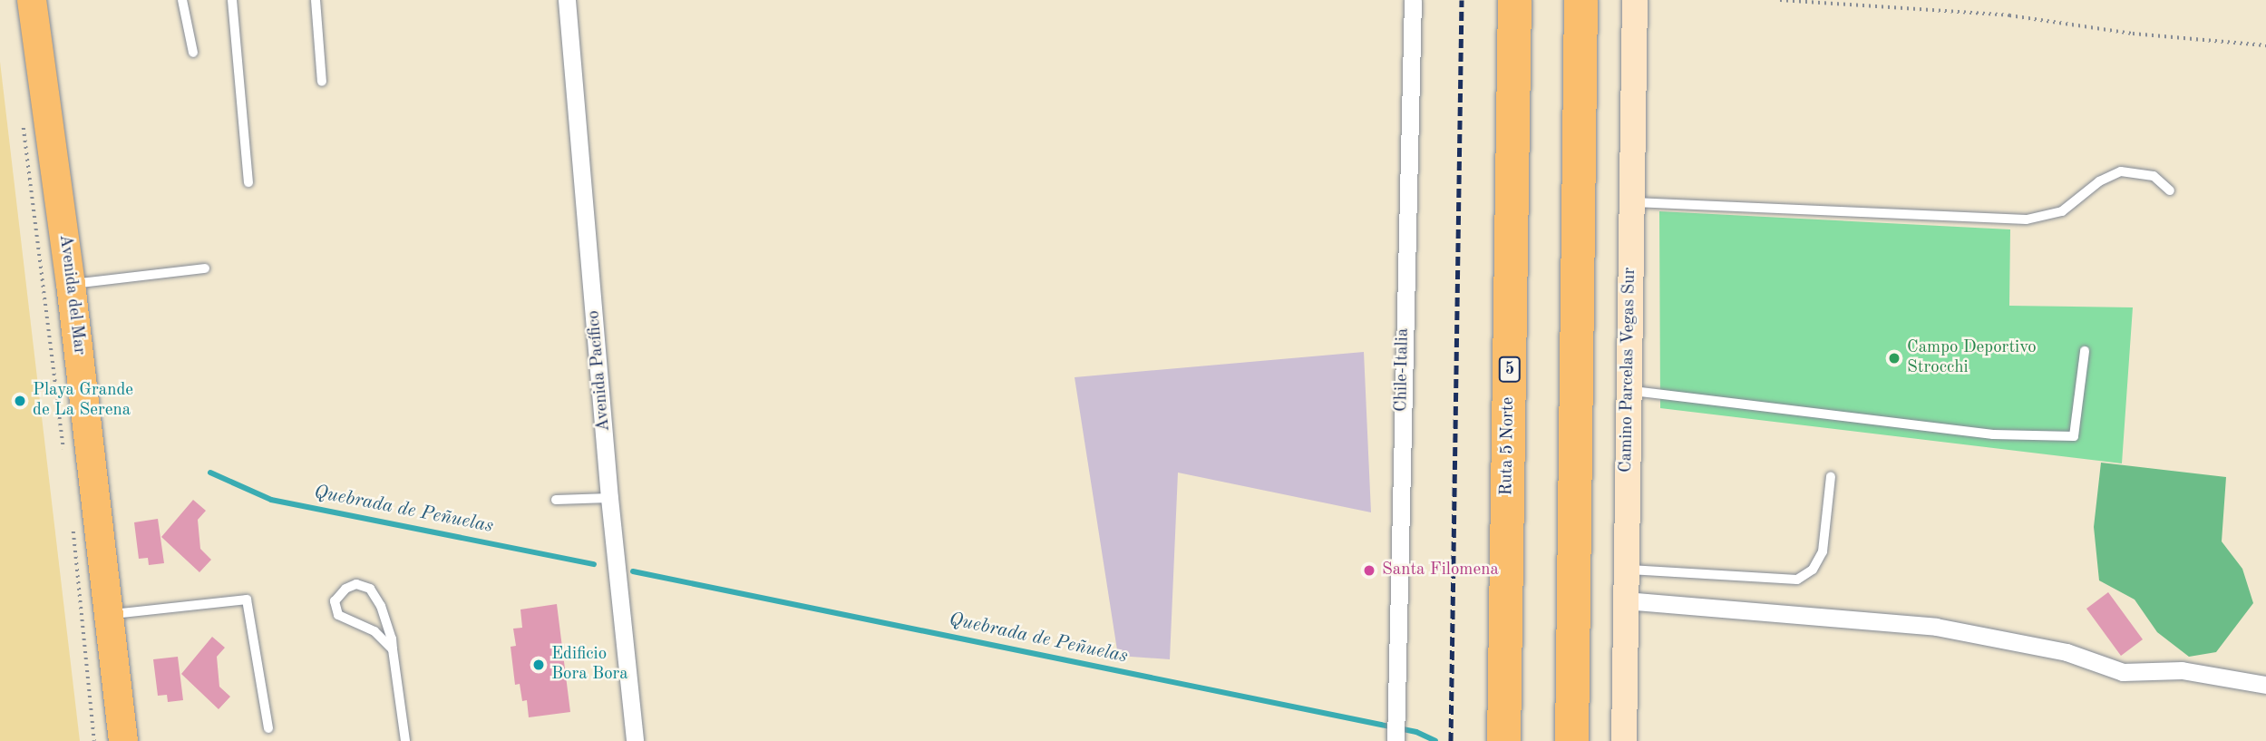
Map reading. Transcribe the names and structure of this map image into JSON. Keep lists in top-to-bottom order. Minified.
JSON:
{"streets":{"highway":["5","Ruta 5 Norte"],"main road":["Avenida del Mar"],"street":["Chile-Italia","Camino Parcelas Vegas Sur","Avenida Pacífico"]},"water":["Quebrada de Peñuelas"],"places":["Campo Deportivo Strocchi","Playa Grande de La Serena","Santa Filomena","Edificio Bora Bora"]}
